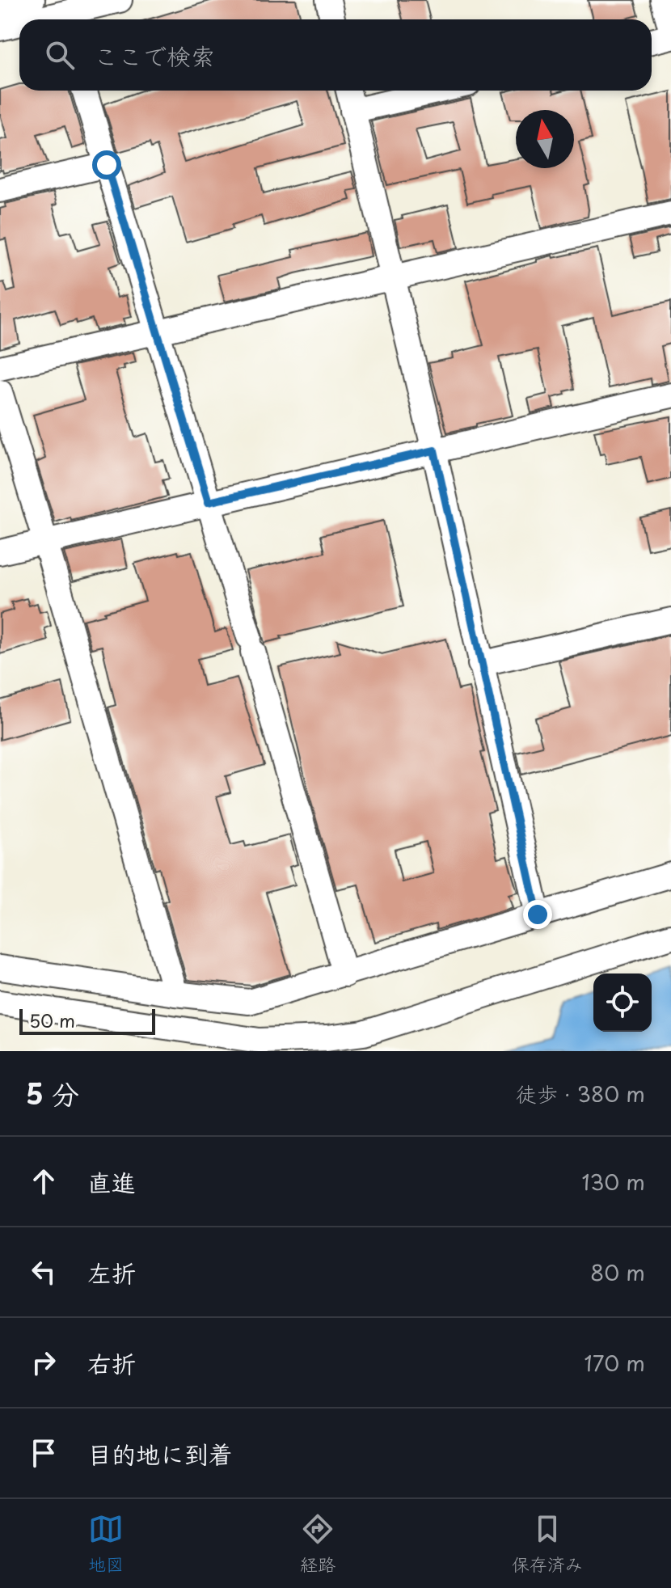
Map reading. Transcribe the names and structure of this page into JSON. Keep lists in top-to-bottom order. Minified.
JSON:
{"scale_bar":"50 m","north":"top","page":{"search":"ここで検索","scale":"50 m","heading":["5 分","徒歩 · 380 m"],"list":[["直進","130 m"],["左折","80 m"],["右折","170 m"],"目的地に到着"],"nav":["地図","経路","保存済み"]}}
